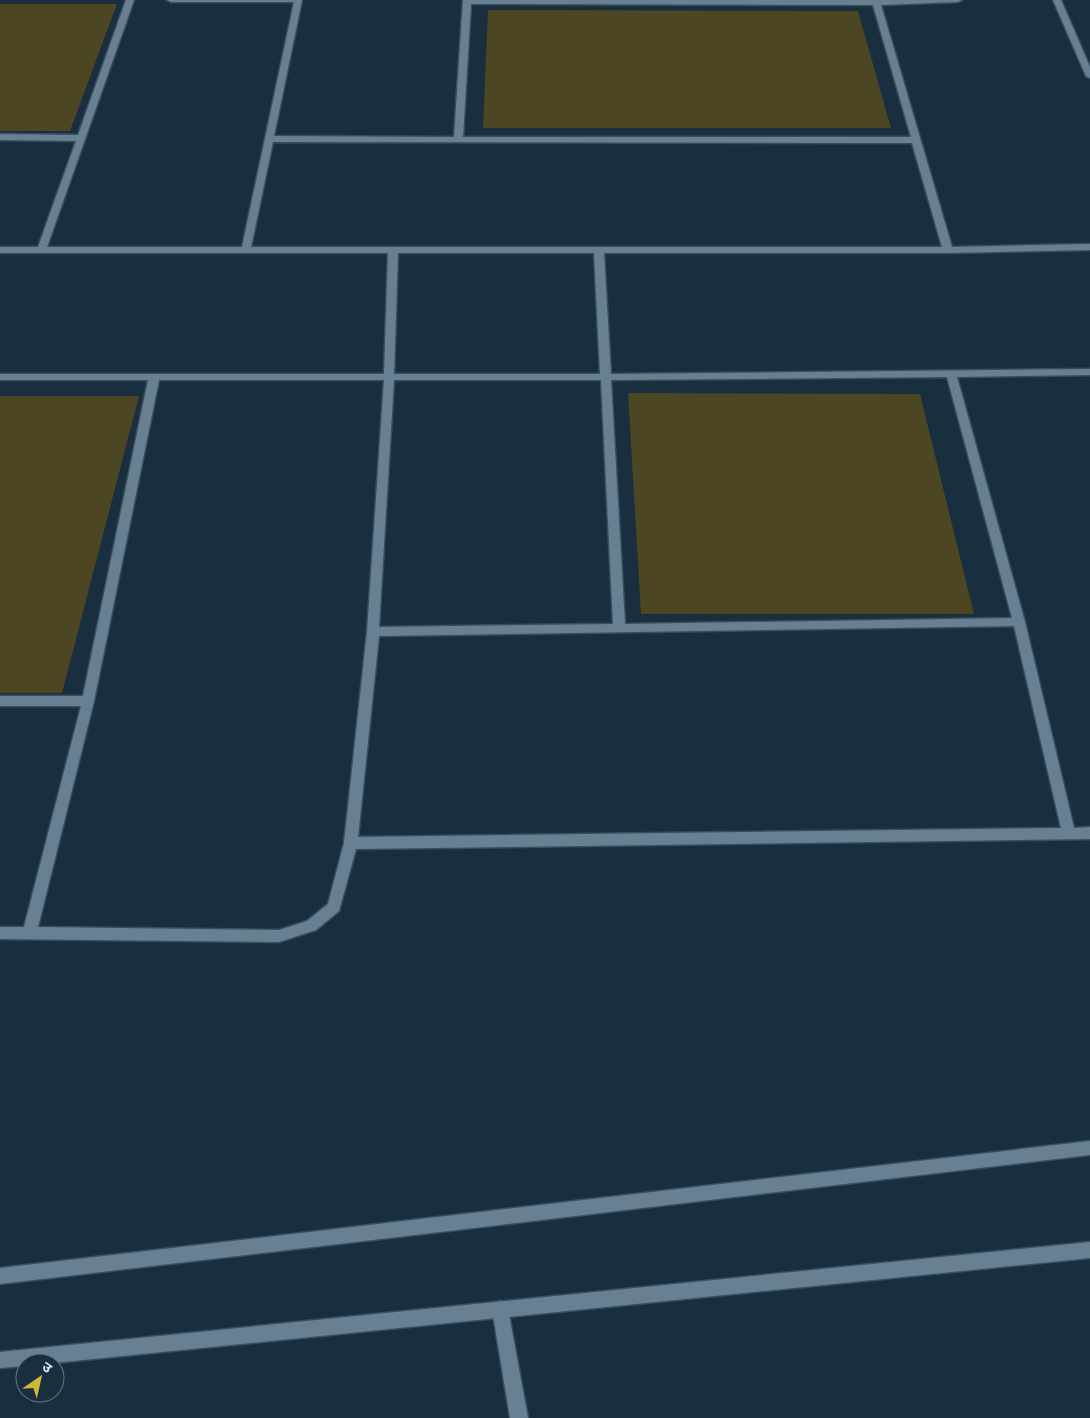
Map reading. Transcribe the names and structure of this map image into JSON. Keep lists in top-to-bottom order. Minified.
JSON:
{"north":"top right"}
